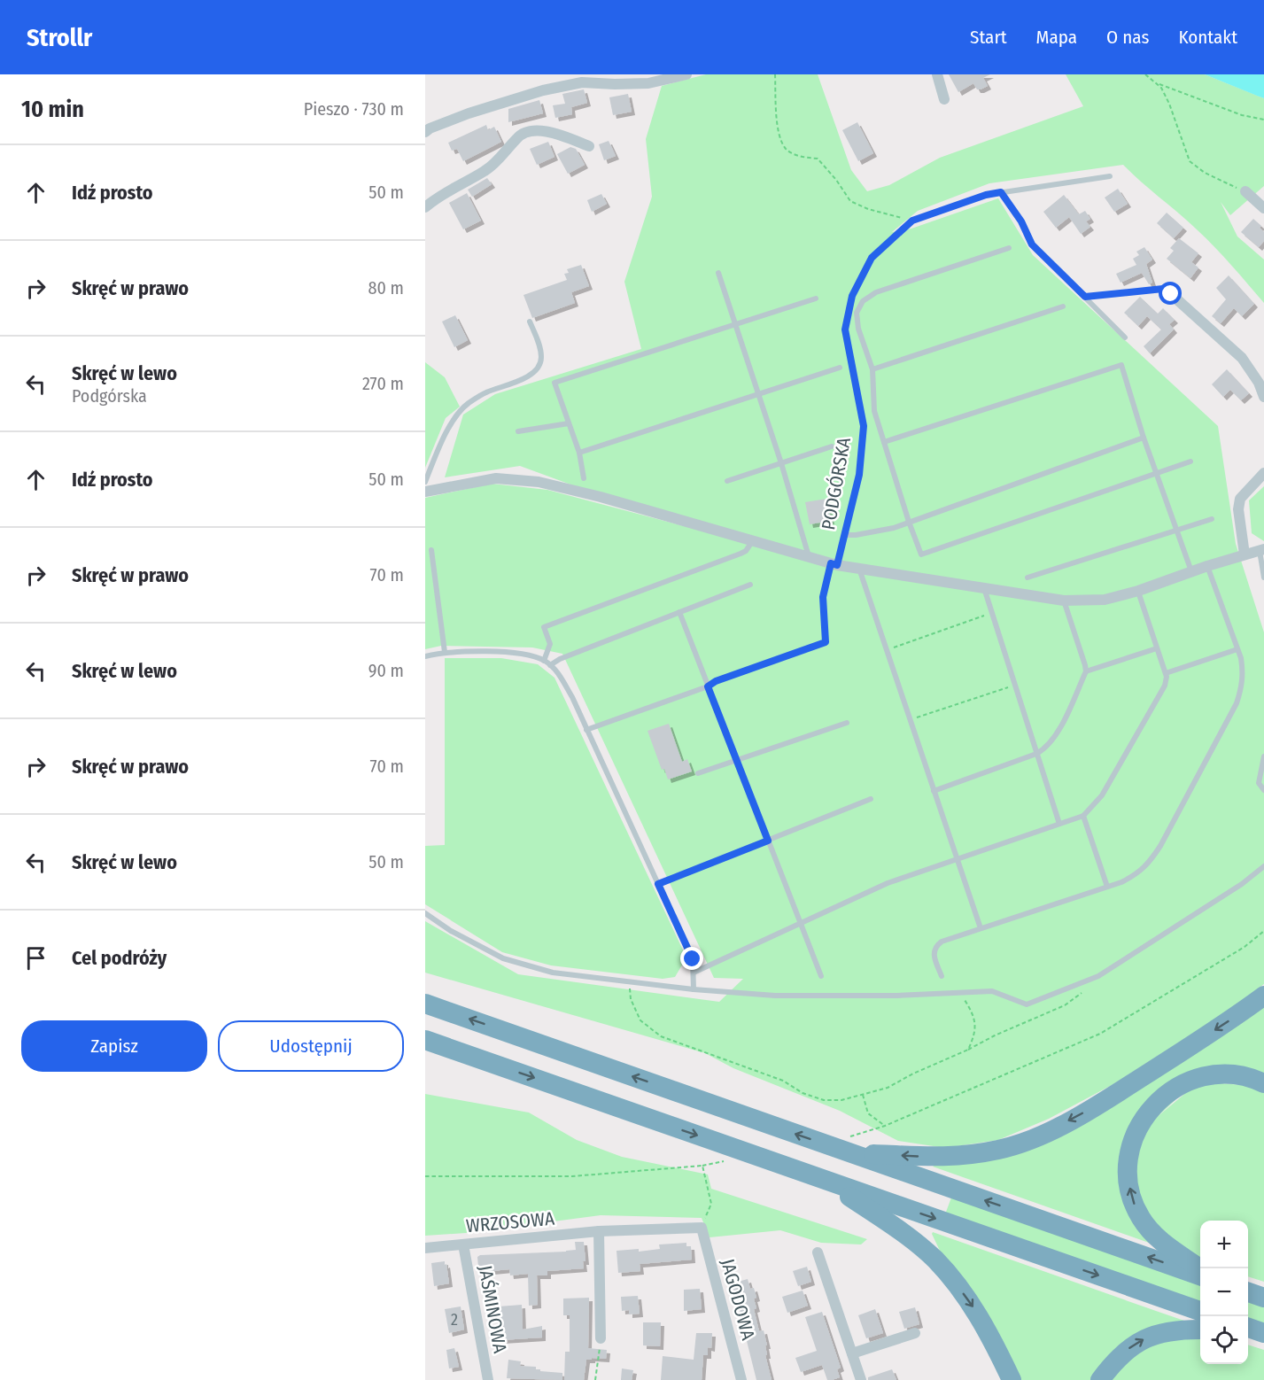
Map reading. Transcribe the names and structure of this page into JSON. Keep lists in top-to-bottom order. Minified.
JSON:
{"streets":{"street":["WRZOSOWA","JAGODOWA","JAŚMINOWA"],"lane":["PODGÓRSKA"]},"crossings":[["WRZOSOWA","JAGODOWA"],["WRZOSOWA","JAŚMINOWA"]],"house_numbers":["2"],"page":{"header":"Strollr","nav":["Start","Mapa","O nas","Kontakt"],"heading":["10 min","Pieszo · 730 m"],"list":[["Idź prosto","50 m"],["Skręć w prawo","80 m"],["Skręć w lewo","Podgórska","270 m"],["Idź prosto","50 m"],["Skręć w prawo","70 m"],["Skręć w lewo","90 m"],["Skręć w prawo","70 m"],["Skręć w lewo","50 m"],"Cel podróży"],"buttons":["Zapisz","Udostępnij"],"map_buttons":["+","−"]}}
